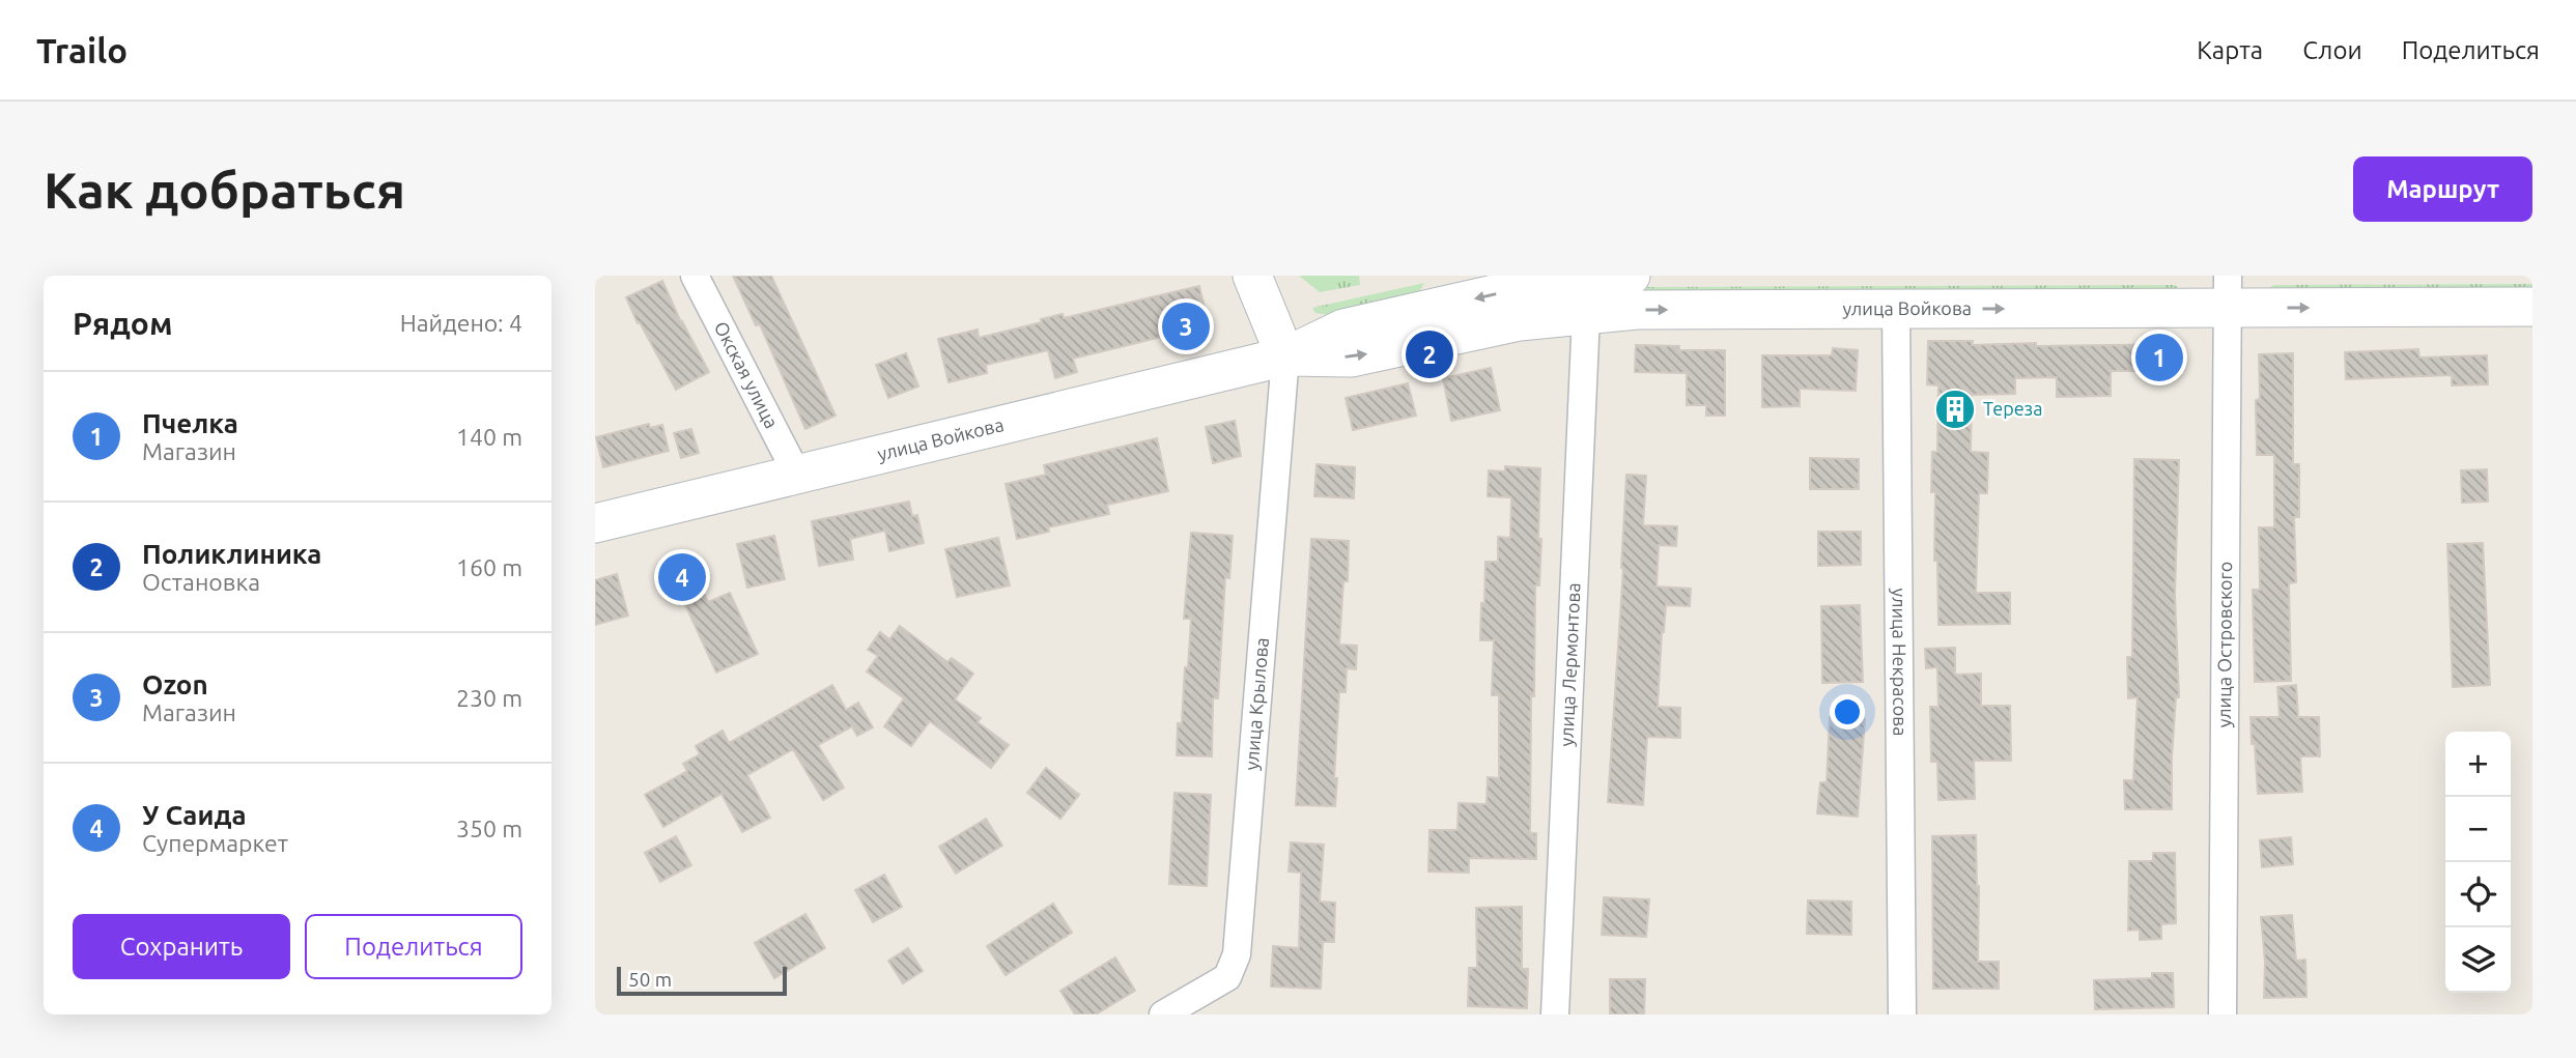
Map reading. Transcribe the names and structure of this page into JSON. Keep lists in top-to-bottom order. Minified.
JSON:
{"streets":{"main road":["улица Войкова"],"street":["Окская улица","улица Островского","улица Некрасова","улица Лермонтова","улица Крылова"]},"crossings":[["улица Войкова","Окская улица"],["улица Войкова","улица Островского"],["улица Войкова","улица Некрасова"],["улица Войкова","улица Лермонтова"],["улица Войкова","улица Крылова"]],"places":{"building":["Тереза"]},"scale_bar":"50 m","page":{"header":"Trailo","nav":["Карта","Слои","Поделиться"],"buttons":["Маршрут",["Сохранить","Поделиться"]],"title":"Как добраться","heading":["Рядом","Найдено: 4"],"pins":["3","2","1","4"],"list":[{"mark":"1","name":"Пчелка","note":"Магазин","value":"140 m"},{"mark":"2","name":"Поликлиника","note":"Остановка","value":"160 m"},{"mark":"3","name":"Ozon","note":"Магазин","value":"230 m"},{"mark":"4","name":"У Саида","note":"Супермаркет","value":"350 m"}],"map_buttons":["+","−"],"scale":"50 m"}}
